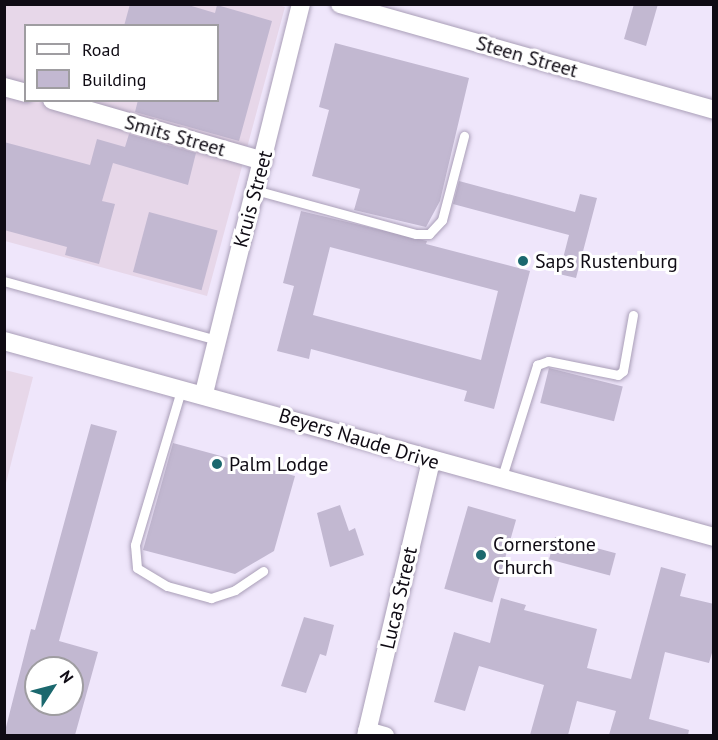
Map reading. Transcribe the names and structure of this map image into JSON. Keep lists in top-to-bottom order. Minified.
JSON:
{"streets":{"street":["Steen Street","Smits Street","Kruis Street","Beyers Naude Drive","Lucas Street"]},"crossings":[["Smits Street","Kruis Street"],["Kruis Street","Beyers Naude Drive"],["Beyers Naude Drive","Lucas Street"]],"places":["Saps Rustenburg","Palm Lodge","Cornerstone Church"],"legend":["Road","Building"],"north":"top right"}
